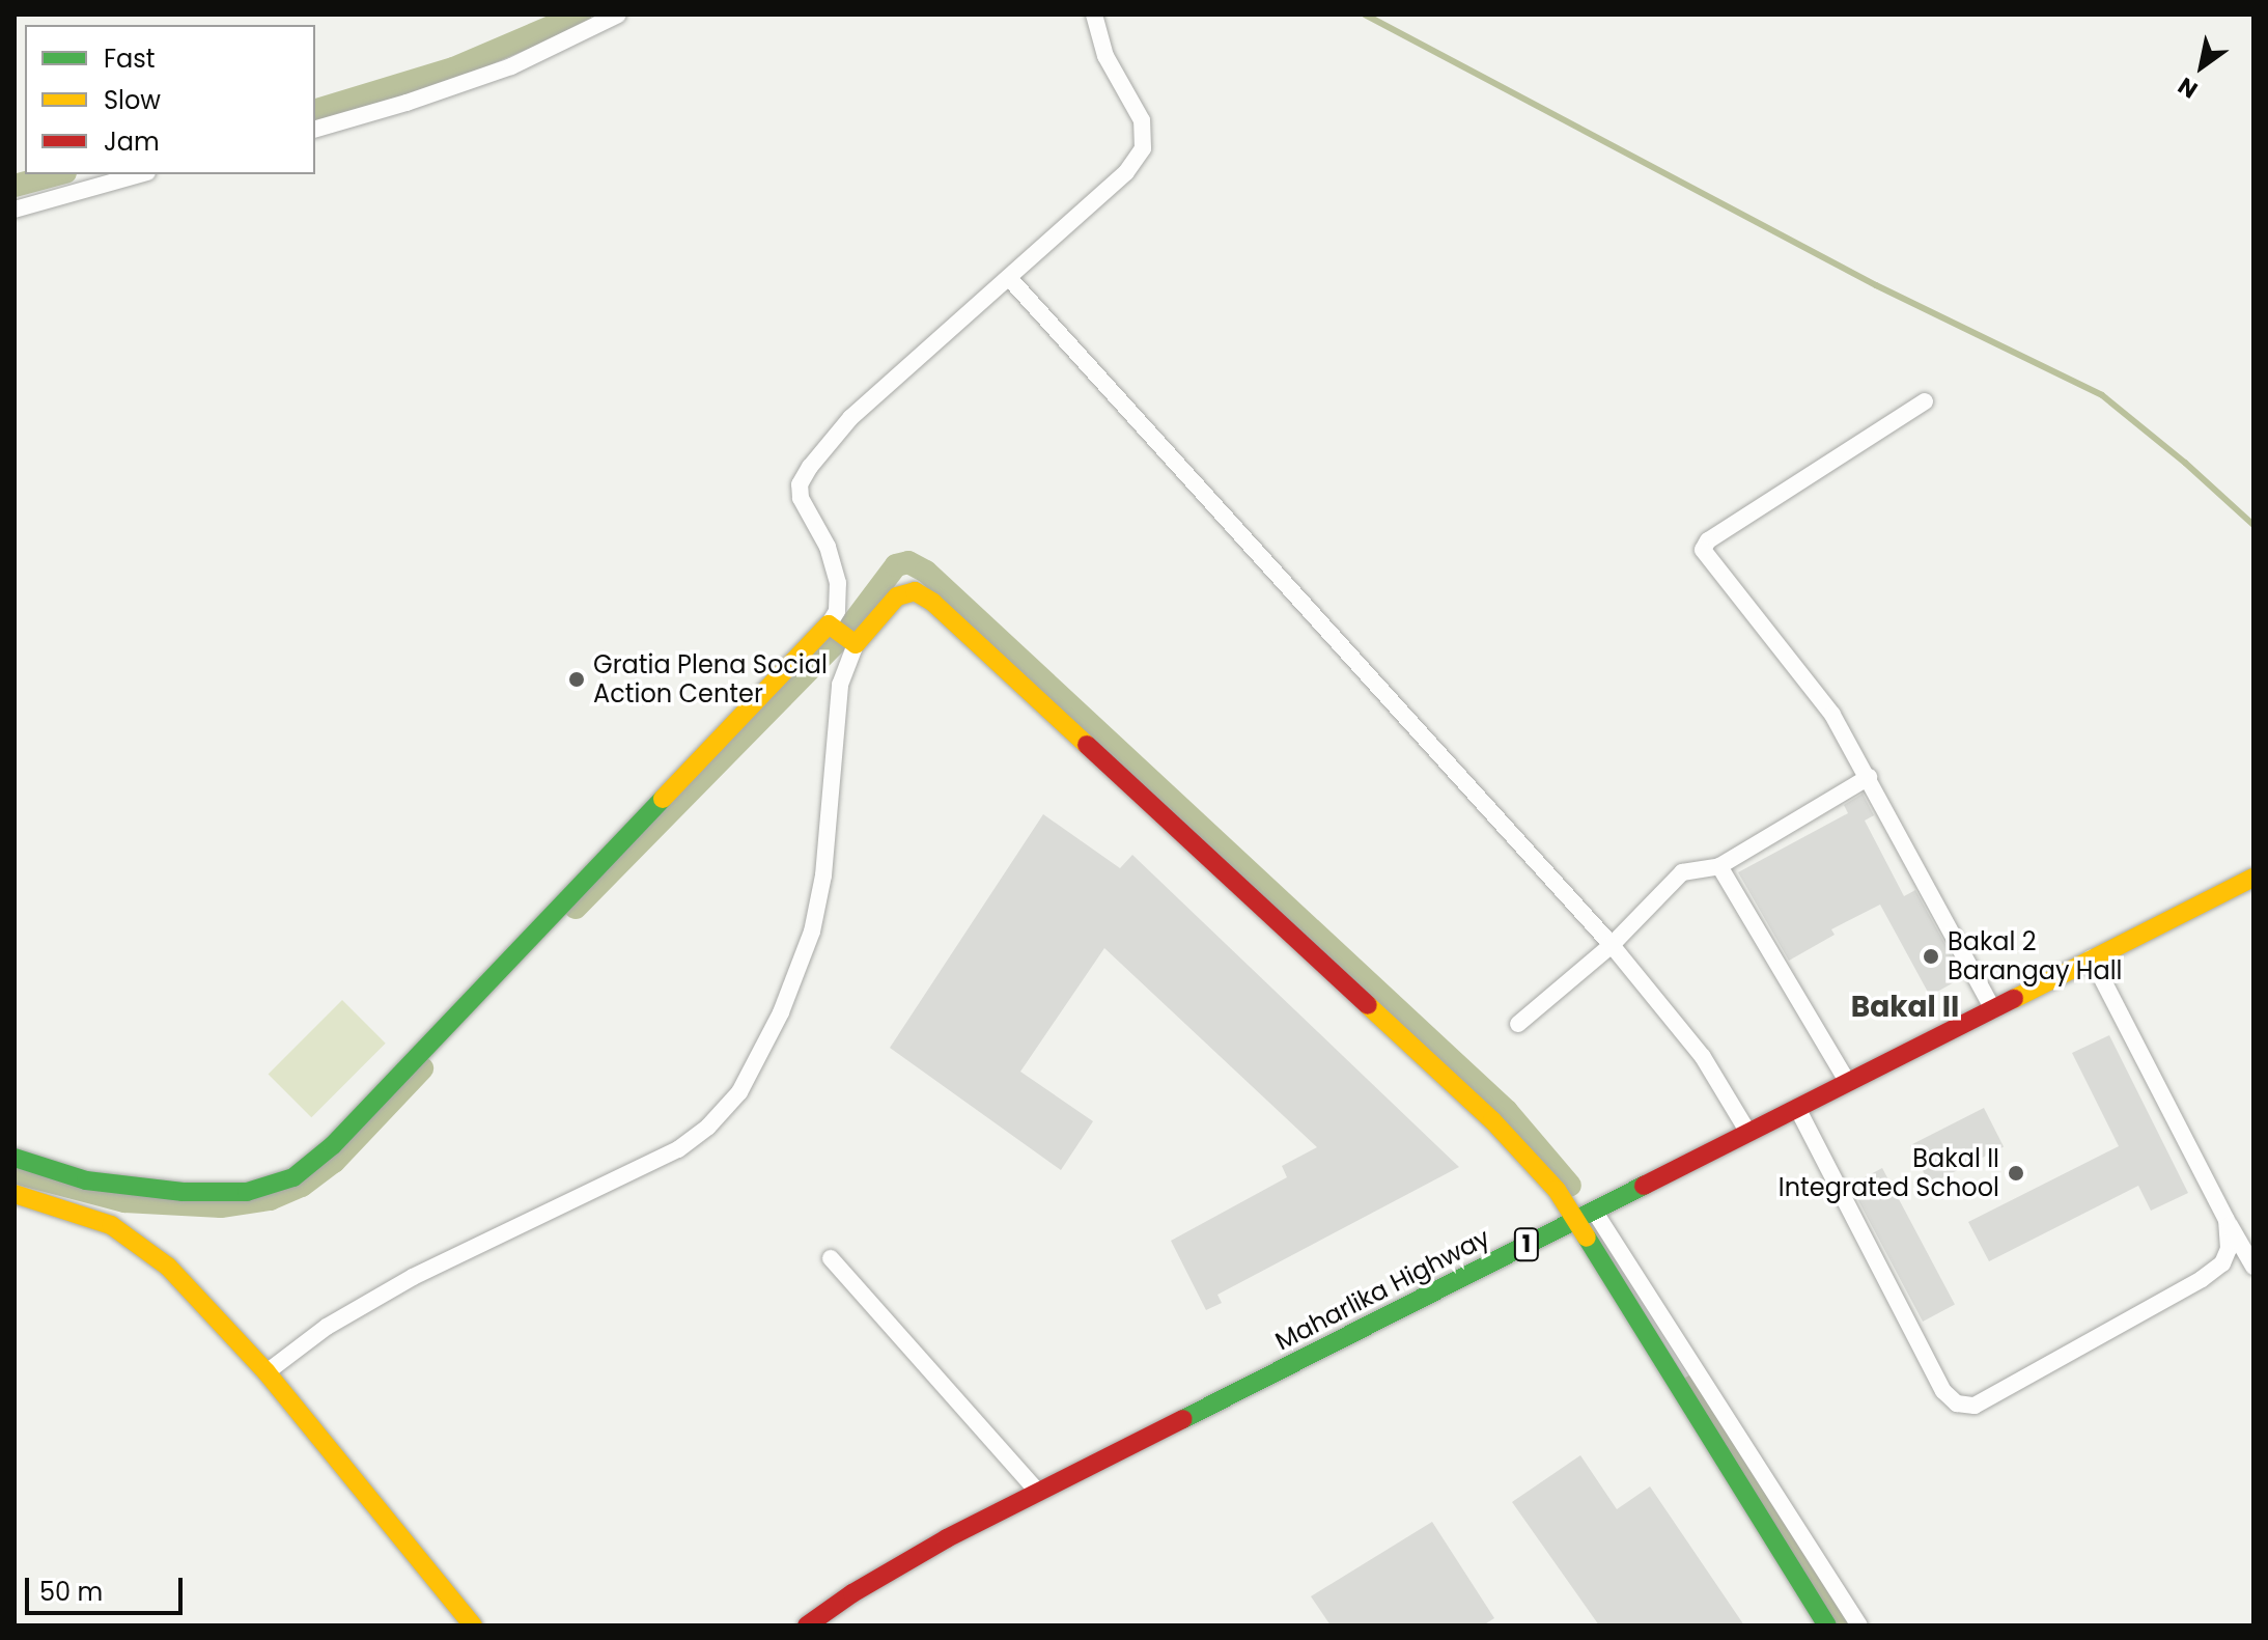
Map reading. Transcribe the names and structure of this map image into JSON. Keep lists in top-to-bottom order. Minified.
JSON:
{"streets":{"main road":["1","Maharlika Highway"]},"districts":["Bakal II"],"places":["Gratia Plena Social Action Center","Bakal 2 Barangay Hall","Bakal II Integrated School"],"legend":["Fast","Slow","Jam"],"scale_bar":"50 m","north":"bottom left"}
